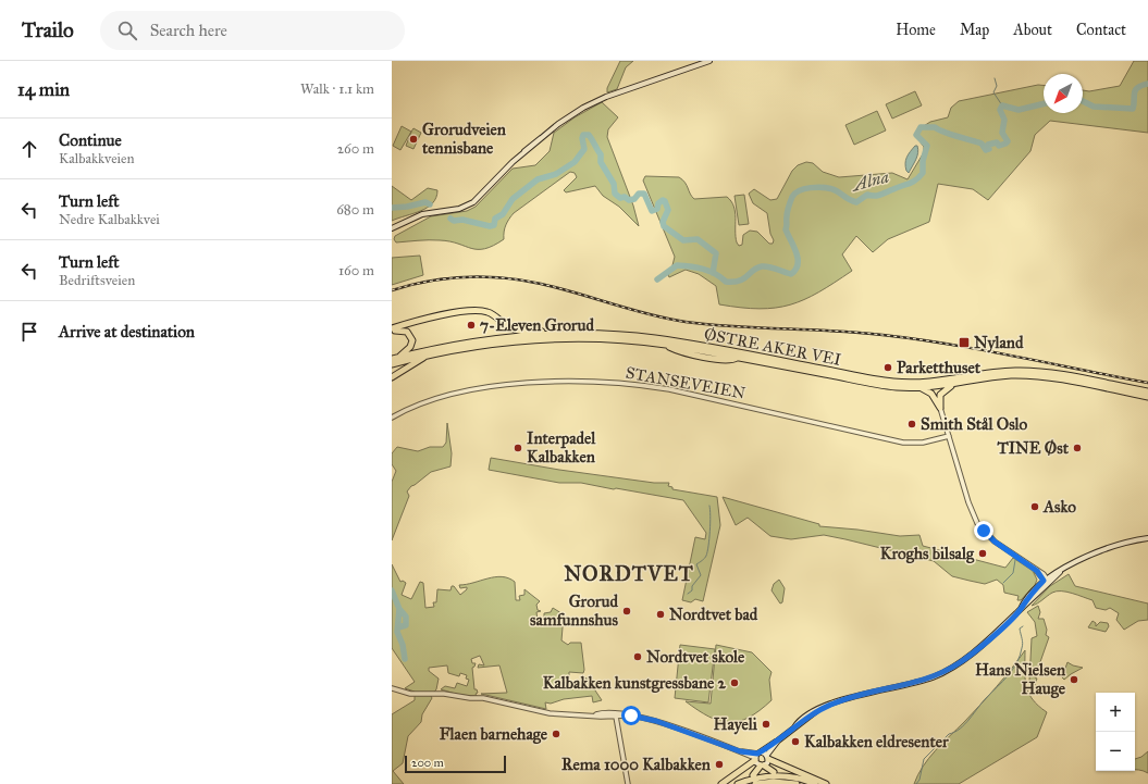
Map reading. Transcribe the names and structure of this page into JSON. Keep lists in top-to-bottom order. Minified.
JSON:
{"streets":{"highway":["ØSTRE AKER VEI"],"street":["STANSEVEIEN"]},"districts":["NORDTVET"],"water":["Alna"],"places":{"other":["Grorudveien tennisbane","7-Eleven Grorud","Parketthuset","Smith Stål Oslo","Interpadel Kalbakken","TINE Øst","Asko","Kroghs bilsalg","Grorud samfunnshus","Nordtvet bad","Nordtvet skole","Hans Nielsen Hauge","Kalbakken kunstgressbane 2","Hayeli","Flaen barnehage","Kalbakken eldresenter","Rema 1000 Kalbakken"],"transit":["Nyland"]},"scale_bar":"200 m","north":"bottom left","page":{"header":"Trailo","search":"Search here","nav":["Home","Map","About","Contact"],"heading":["14 min","Walk · 1.1 km"],"list":[["Continue","Kalbakkveien","260 m"],["Turn left","Nedre Kalbakkvei","680 m"],["Turn left","Bedriftsveien","160 m"],"Arrive at destination"],"map_buttons":["+","−"],"scale":"200 m"}}
